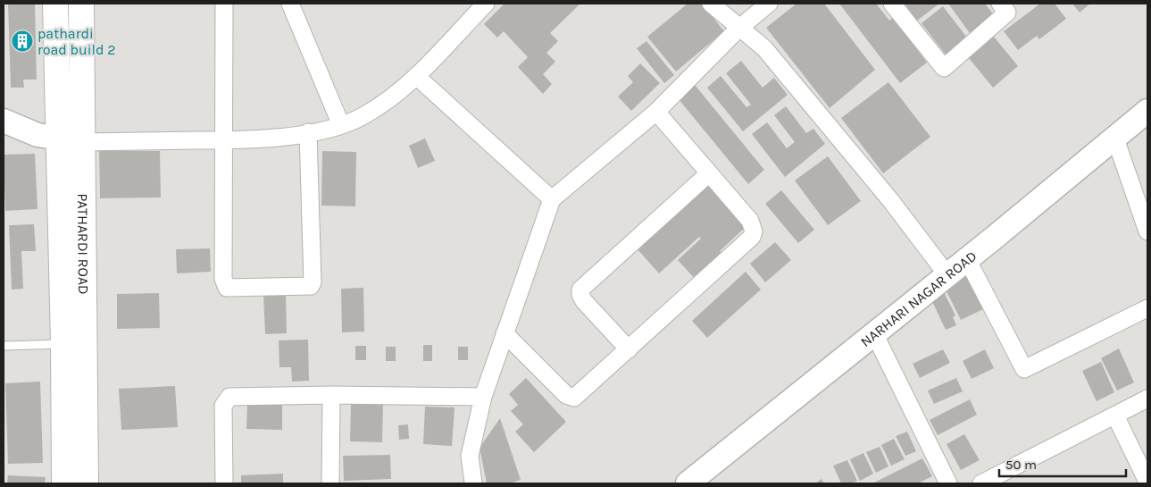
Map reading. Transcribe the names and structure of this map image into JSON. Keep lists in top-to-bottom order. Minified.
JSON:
{"streets":{"main road":["PATHARDI ROAD"],"street":["NARHARI NAGAR ROAD"]},"places":{"building":["pathardi road build 2"]},"scale_bar":"50 m"}
